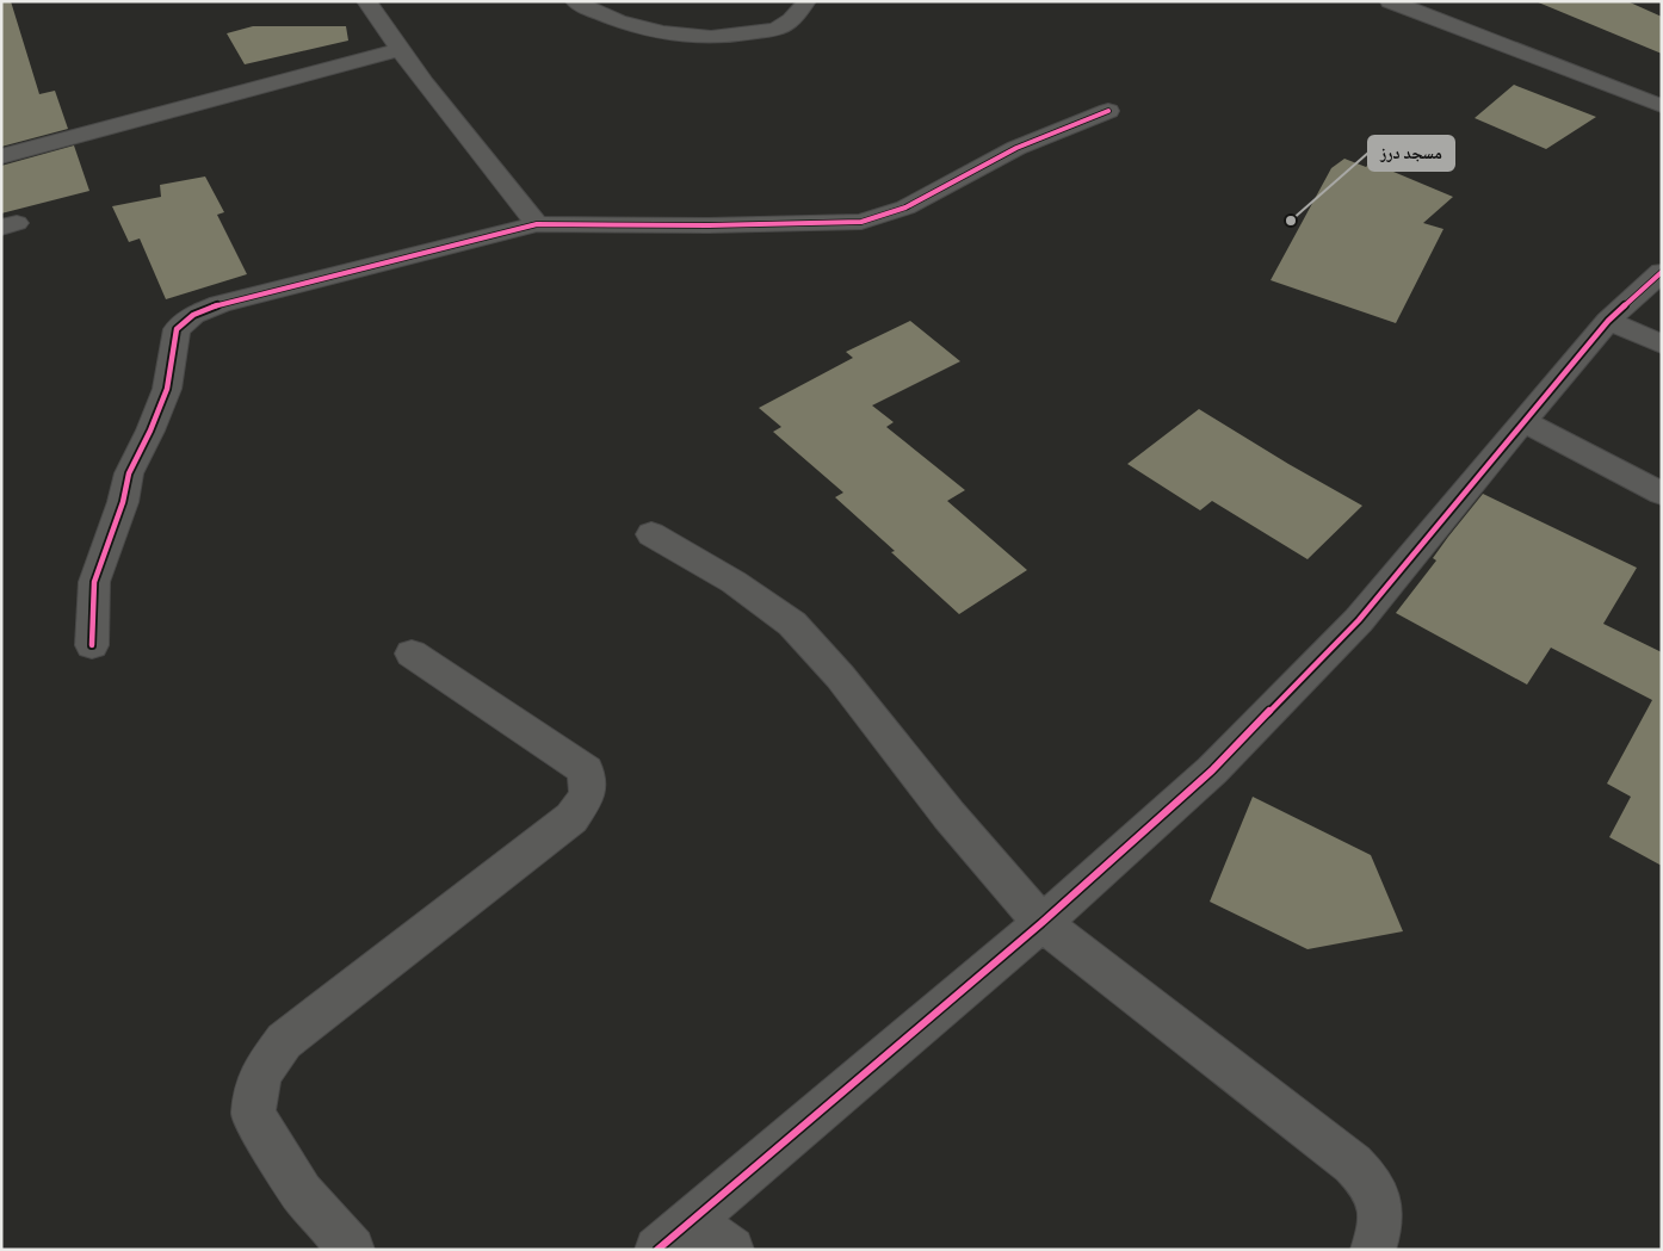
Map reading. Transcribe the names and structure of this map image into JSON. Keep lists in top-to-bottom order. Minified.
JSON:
{"places":["مسجد درز"]}
